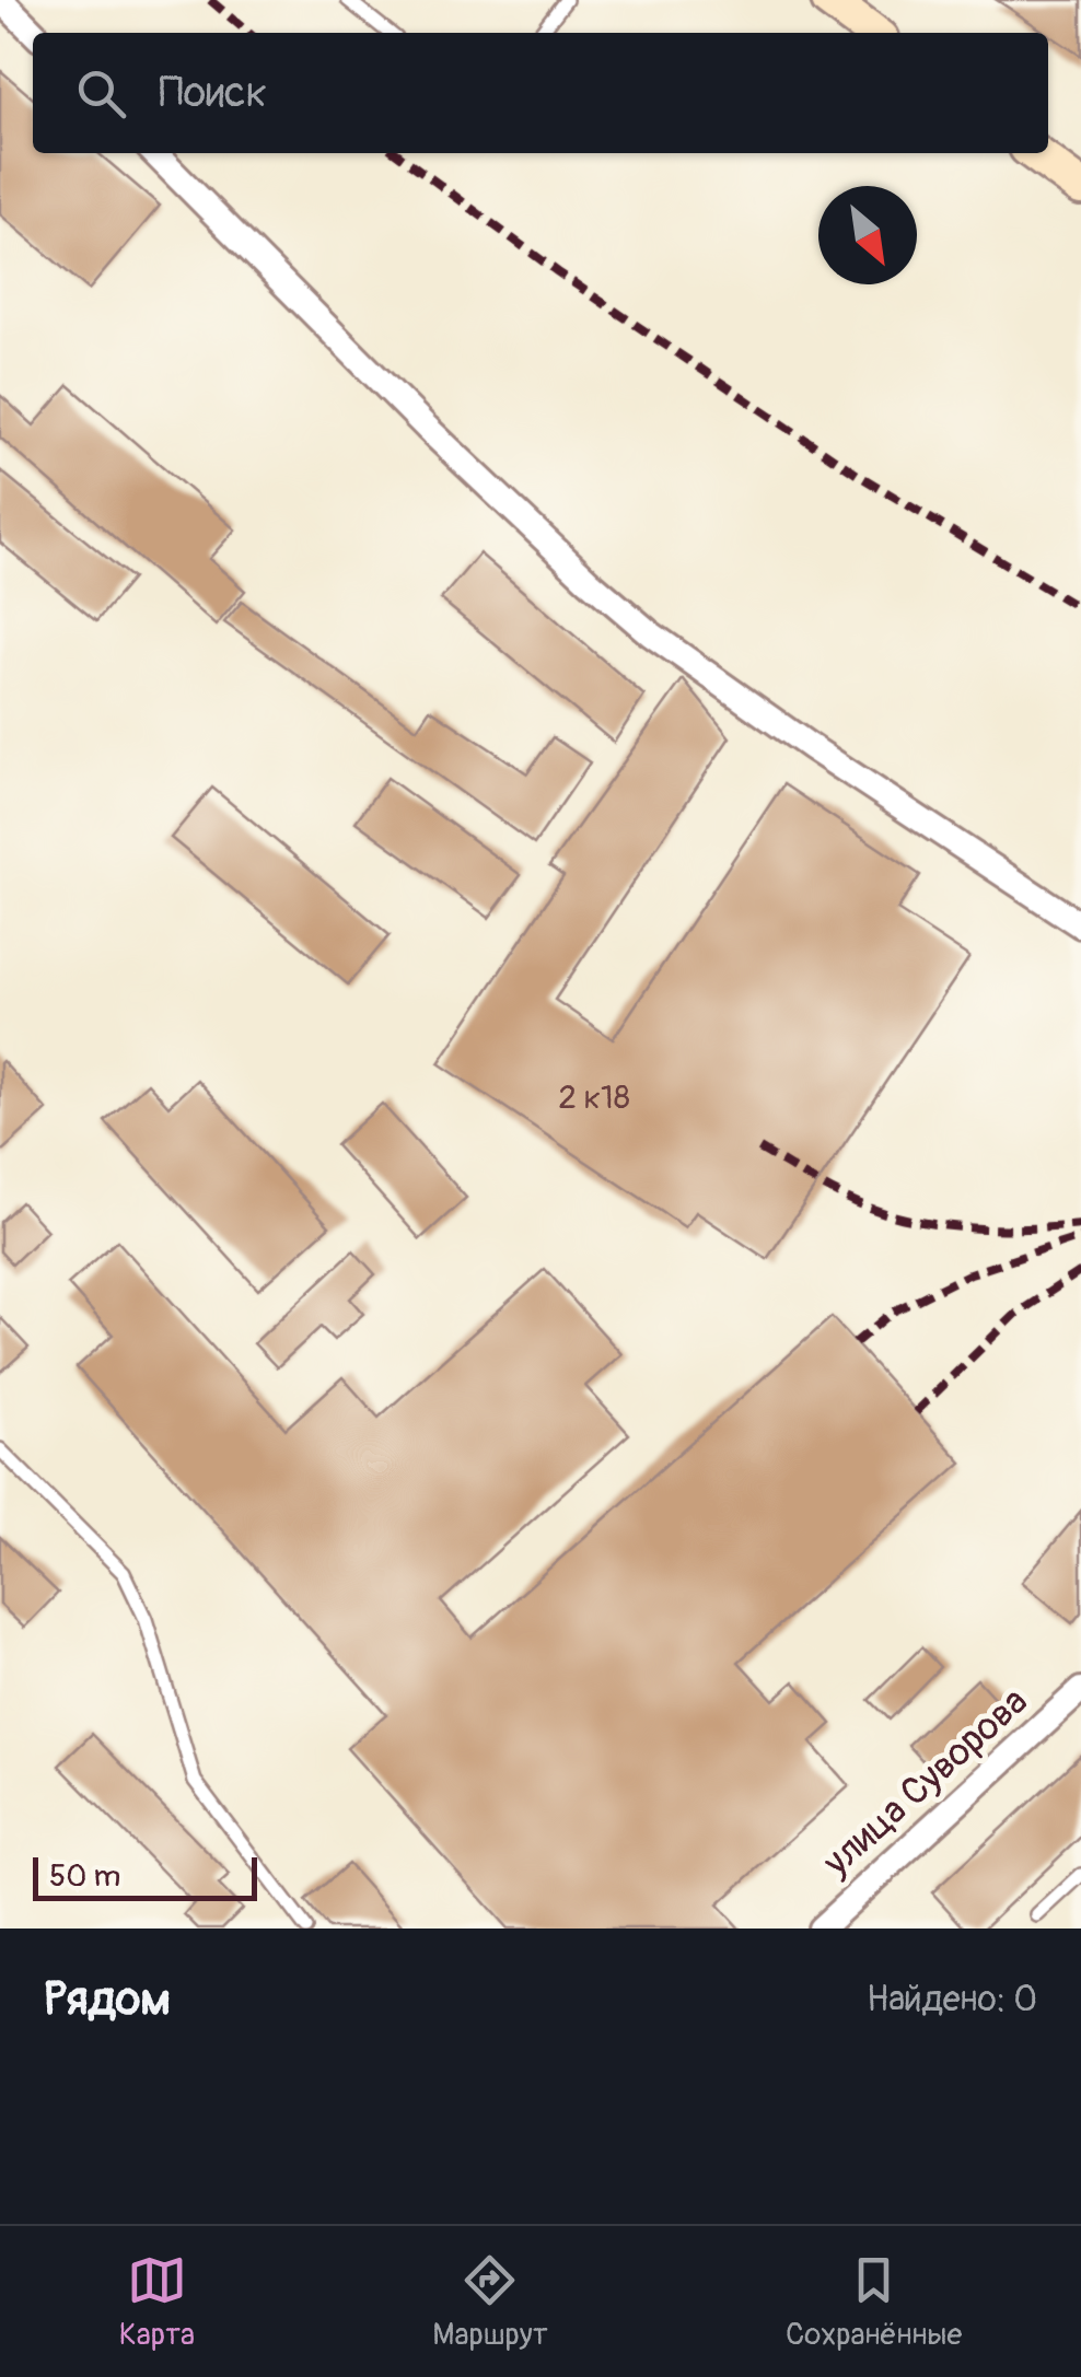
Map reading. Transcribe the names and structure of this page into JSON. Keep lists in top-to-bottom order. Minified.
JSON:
{"streets":{"street":["улица Суворова"]},"house_numbers":["2 к18"],"scale_bar":"50 m","north":"bottom right","page":{"search":"Поиск","scale":"50 m","heading":["Рядом","Найдено: 0"],"nav":["Карта","Маршрут","Сохранённые"]}}
